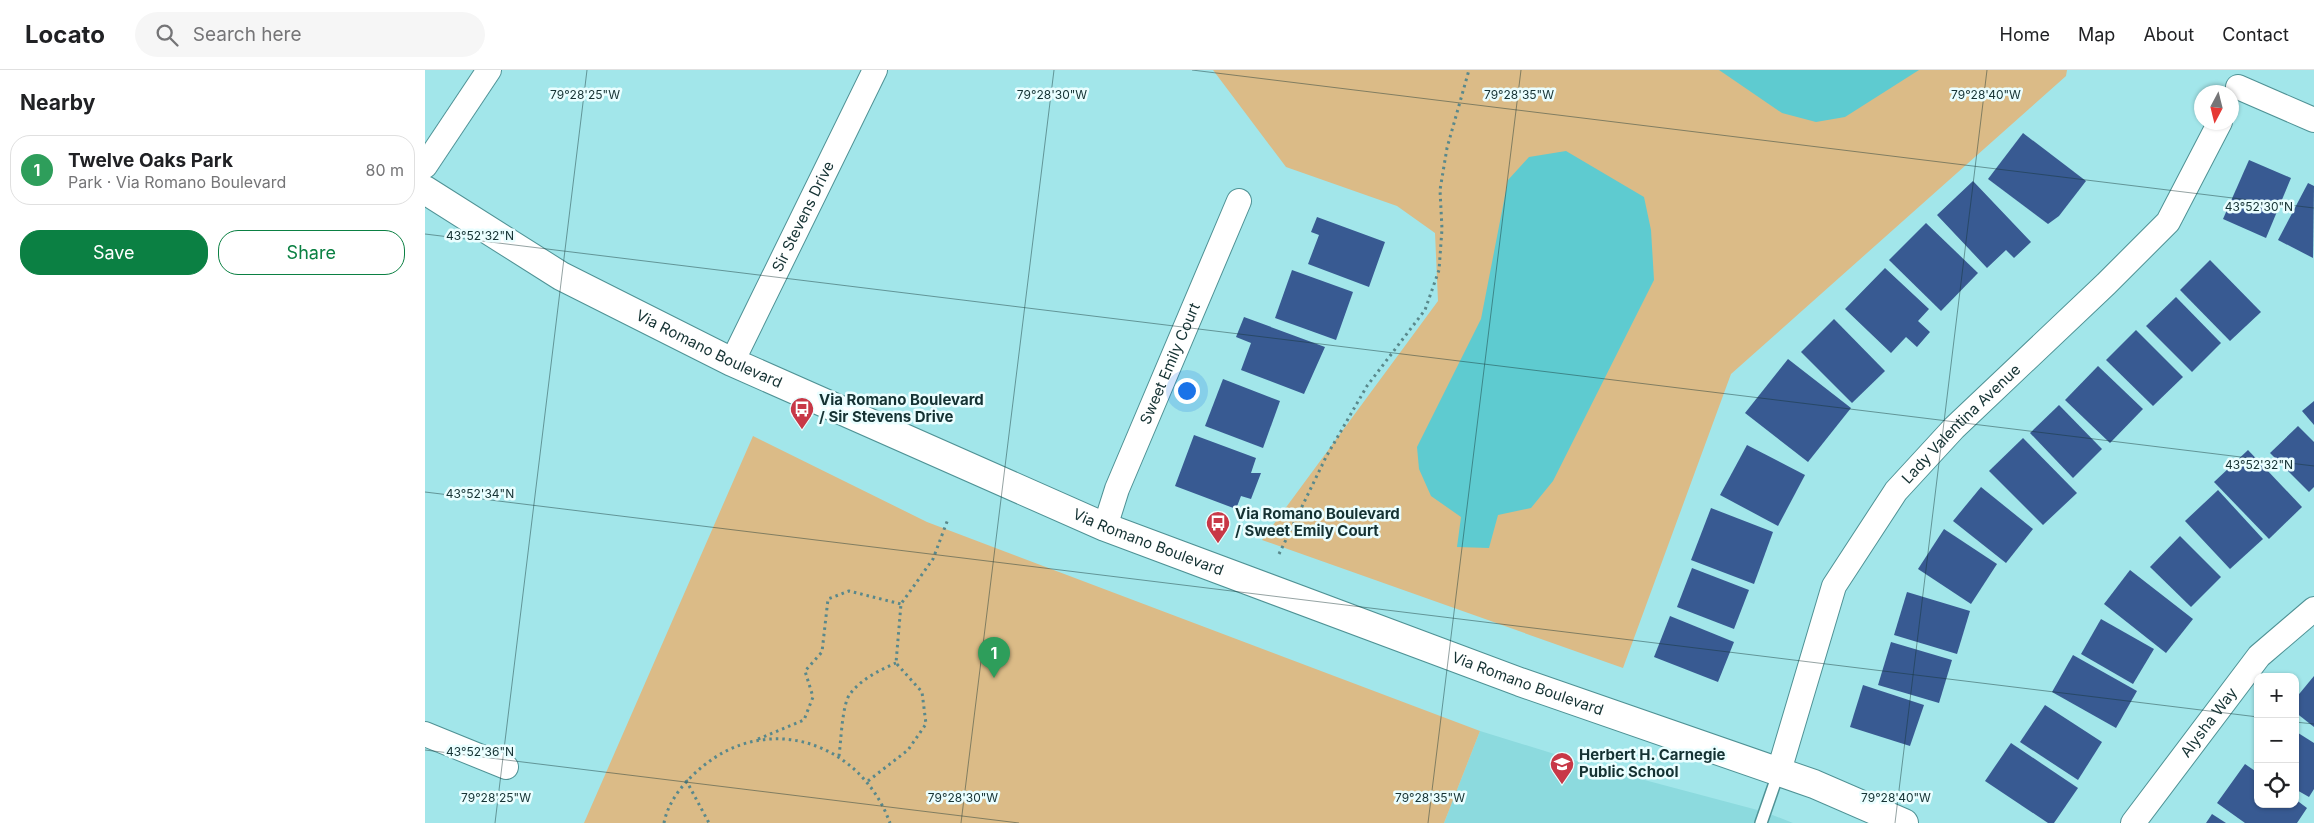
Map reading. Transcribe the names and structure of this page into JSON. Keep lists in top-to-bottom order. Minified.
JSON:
{"streets":{"street":["Sir Stevens Drive","Via Romano Boulevard","Sweet Emily Court","Lady Valentina Avenue","Alysha Way"]},"crossings":[["Sir Stevens Drive","Via Romano Boulevard"],["Via Romano Boulevard","Sweet Emily Court"],["Via Romano Boulevard","Lady Valentina Avenue"]],"places":{"bus stop":["Via Romano Boulevard / Sir Stevens Drive","Via Romano Boulevard / Sweet Emily Court"],"school or university":["Herbert H. Carnegie Public School"]},"north":"bottom","page":{"header":"Locato","search":"Search here","nav":["Home","Map","About","Contact"],"heading":"Nearby","list":[{"mark":"1","name":"Twelve Oaks Park","note":"Park · Via Romano Boulevard","value":"80 m"}],"buttons":["Save","Share"],"pins":"1","map_buttons":["+","−"]},"coordinates":["79°28'25\"W","79°28'30\"W","79°28'35\"W","79°28'40\"W","43°52'30\"N","43°52'32\"N","43°52'34\"N","43°52'36\"N"]}
